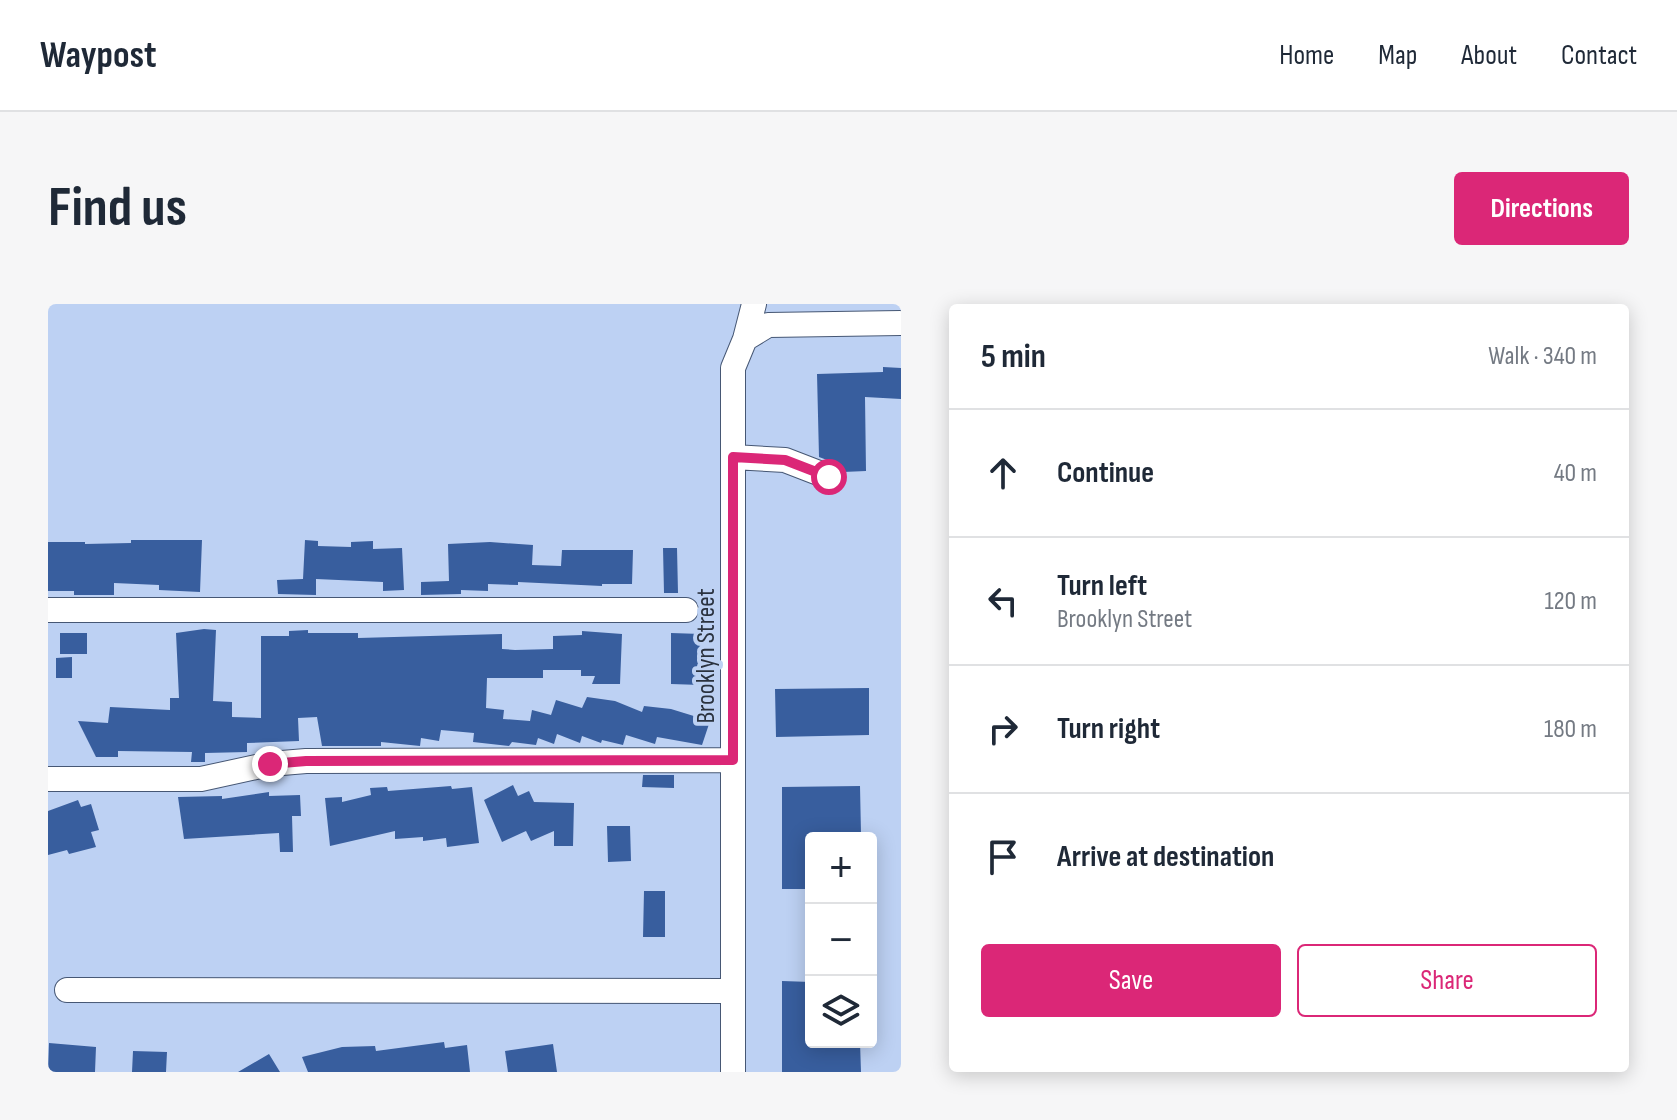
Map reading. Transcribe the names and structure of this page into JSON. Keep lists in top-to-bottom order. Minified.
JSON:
{"streets":{"street":["Brooklyn Street"]},"page":{"header":"Waypost","nav":["Home","Map","About","Contact"],"buttons":["Directions",["Save","Share"]],"title":"Find us","heading":["5 min","Walk · 340 m"],"list":[["Continue","40 m"],["Turn left","Brooklyn Street","120 m"],["Turn right","180 m"],"Arrive at destination"],"map_buttons":["+","−"]}}
